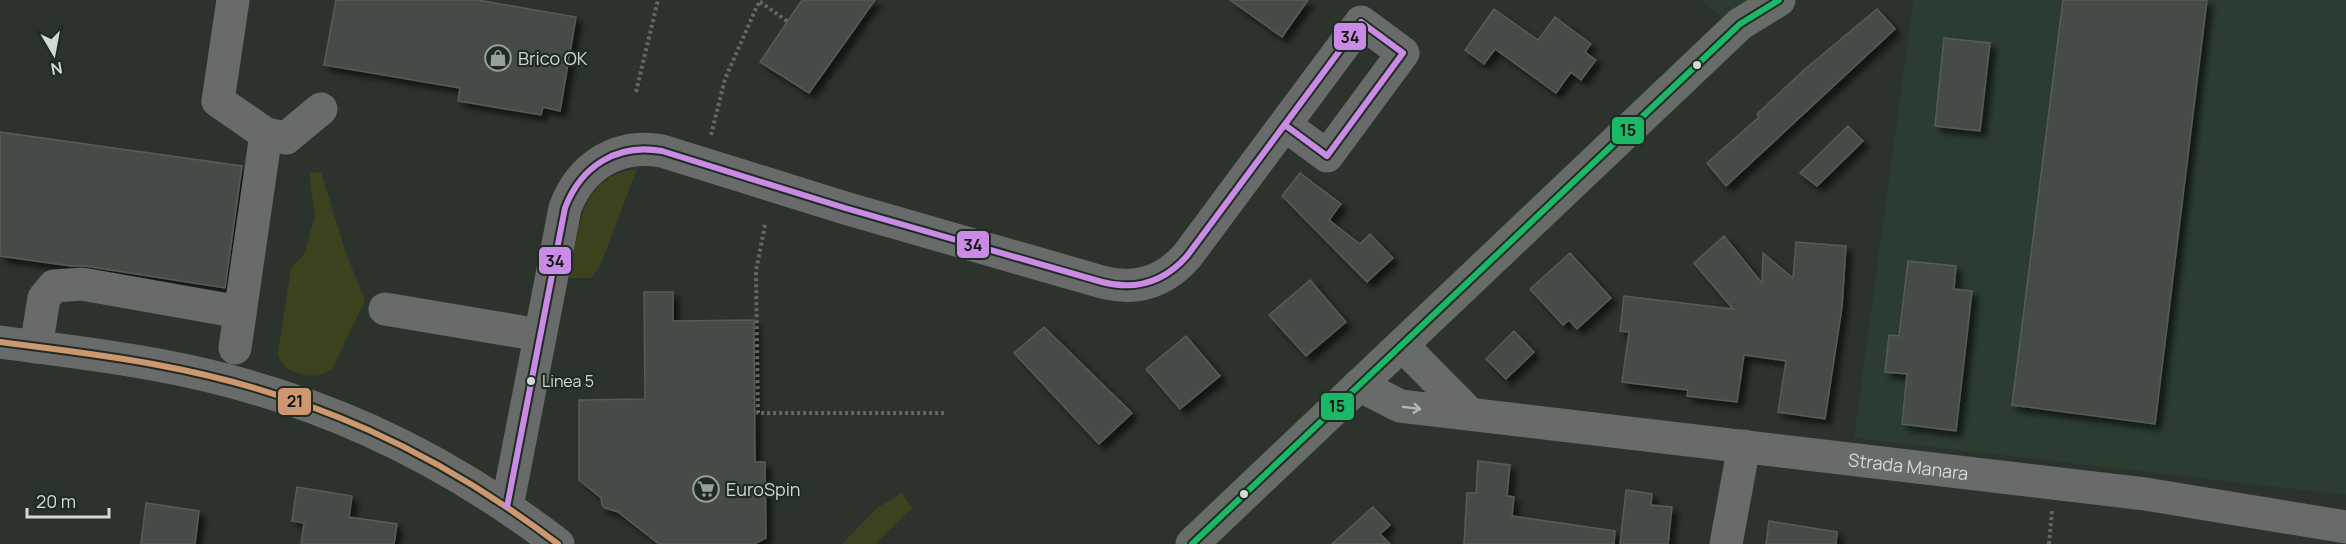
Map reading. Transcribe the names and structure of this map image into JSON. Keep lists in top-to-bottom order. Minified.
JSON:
{"streets":{"street":["Strada Manara"]},"places":{"shop":["Brico OK"],"other":["Linea 5"],"supermarket":["EuroSpin"]},"lines":["transit line 15","transit line 34","transit line 21"],"scale_bar":"20 m","north":"bottom"}
